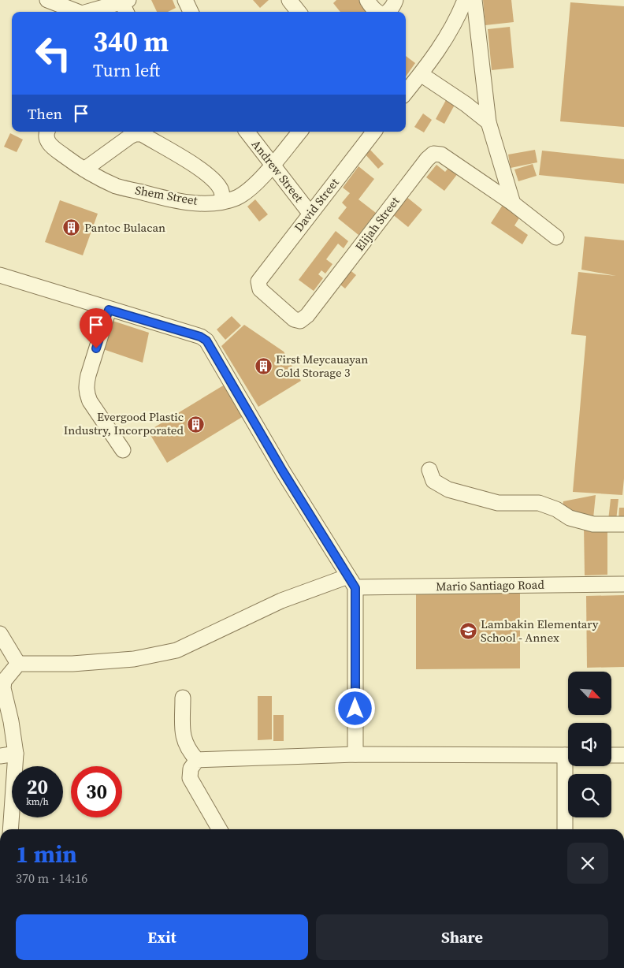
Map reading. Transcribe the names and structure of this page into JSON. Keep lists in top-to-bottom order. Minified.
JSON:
{"streets":{"street":["Andrew Street","Shem Street","David Street","Elijah Street","Mario Santiago Road"]},"crossings":[["Andrew Street","Shem Street"],["Andrew Street","David Street"],["David Street","Elijah Street"]],"places":{"building":["Pantoc Bulacan","First Meycauayan Cold Storage 3","Evergood Plastic Industry, Incorporated"],"school or university":["Lambakin Elementary School - Annex"]},"north":"bottom right","page":{"turn":["340 m","Turn left"],"then":"Then","speed":"20 km/h","limit":"30","heading":["1 min","370 m · 14:16"],"buttons":["Exit","Share"]}}
